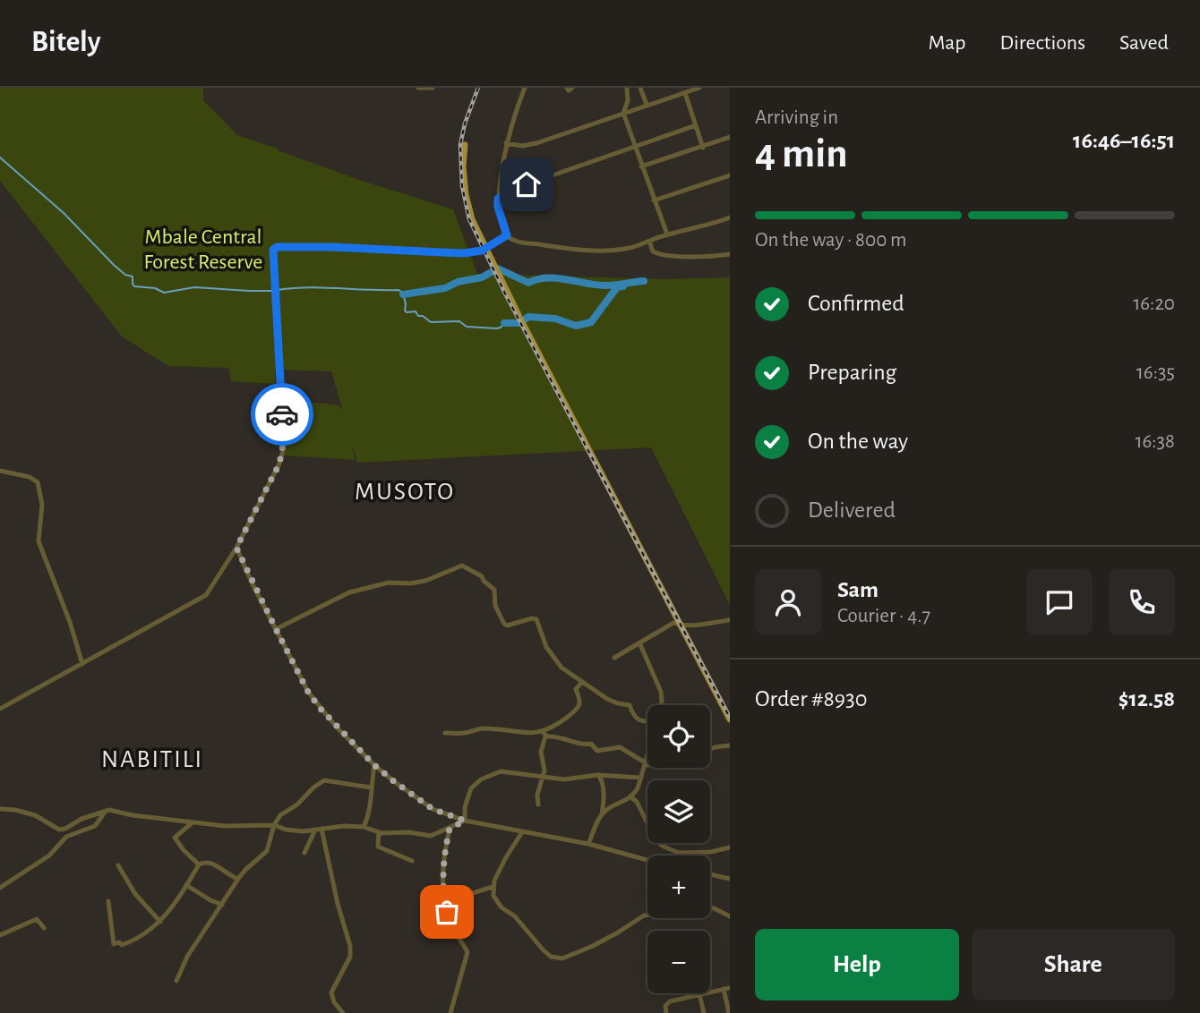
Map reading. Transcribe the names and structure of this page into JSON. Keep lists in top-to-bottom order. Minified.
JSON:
{"districts":["MUSOTO","NABITILI"],"parks":["Mbale Central Forest Reserve"],"page":{"header":"Bitely","nav":["Map","Directions","Saved"],"heading":["4 min","Arriving in","16:46–16:51"],"panel":["Sam","Courier · 4.7","Order #8930","$12.58"],"bar":"On the way · 800 m","list":[["Confirmed","16:20"],["Preparing","16:35"],["On the way","16:38"],"Delivered"],"map_buttons":["+","−"],"buttons":["Help","Share"]}}
